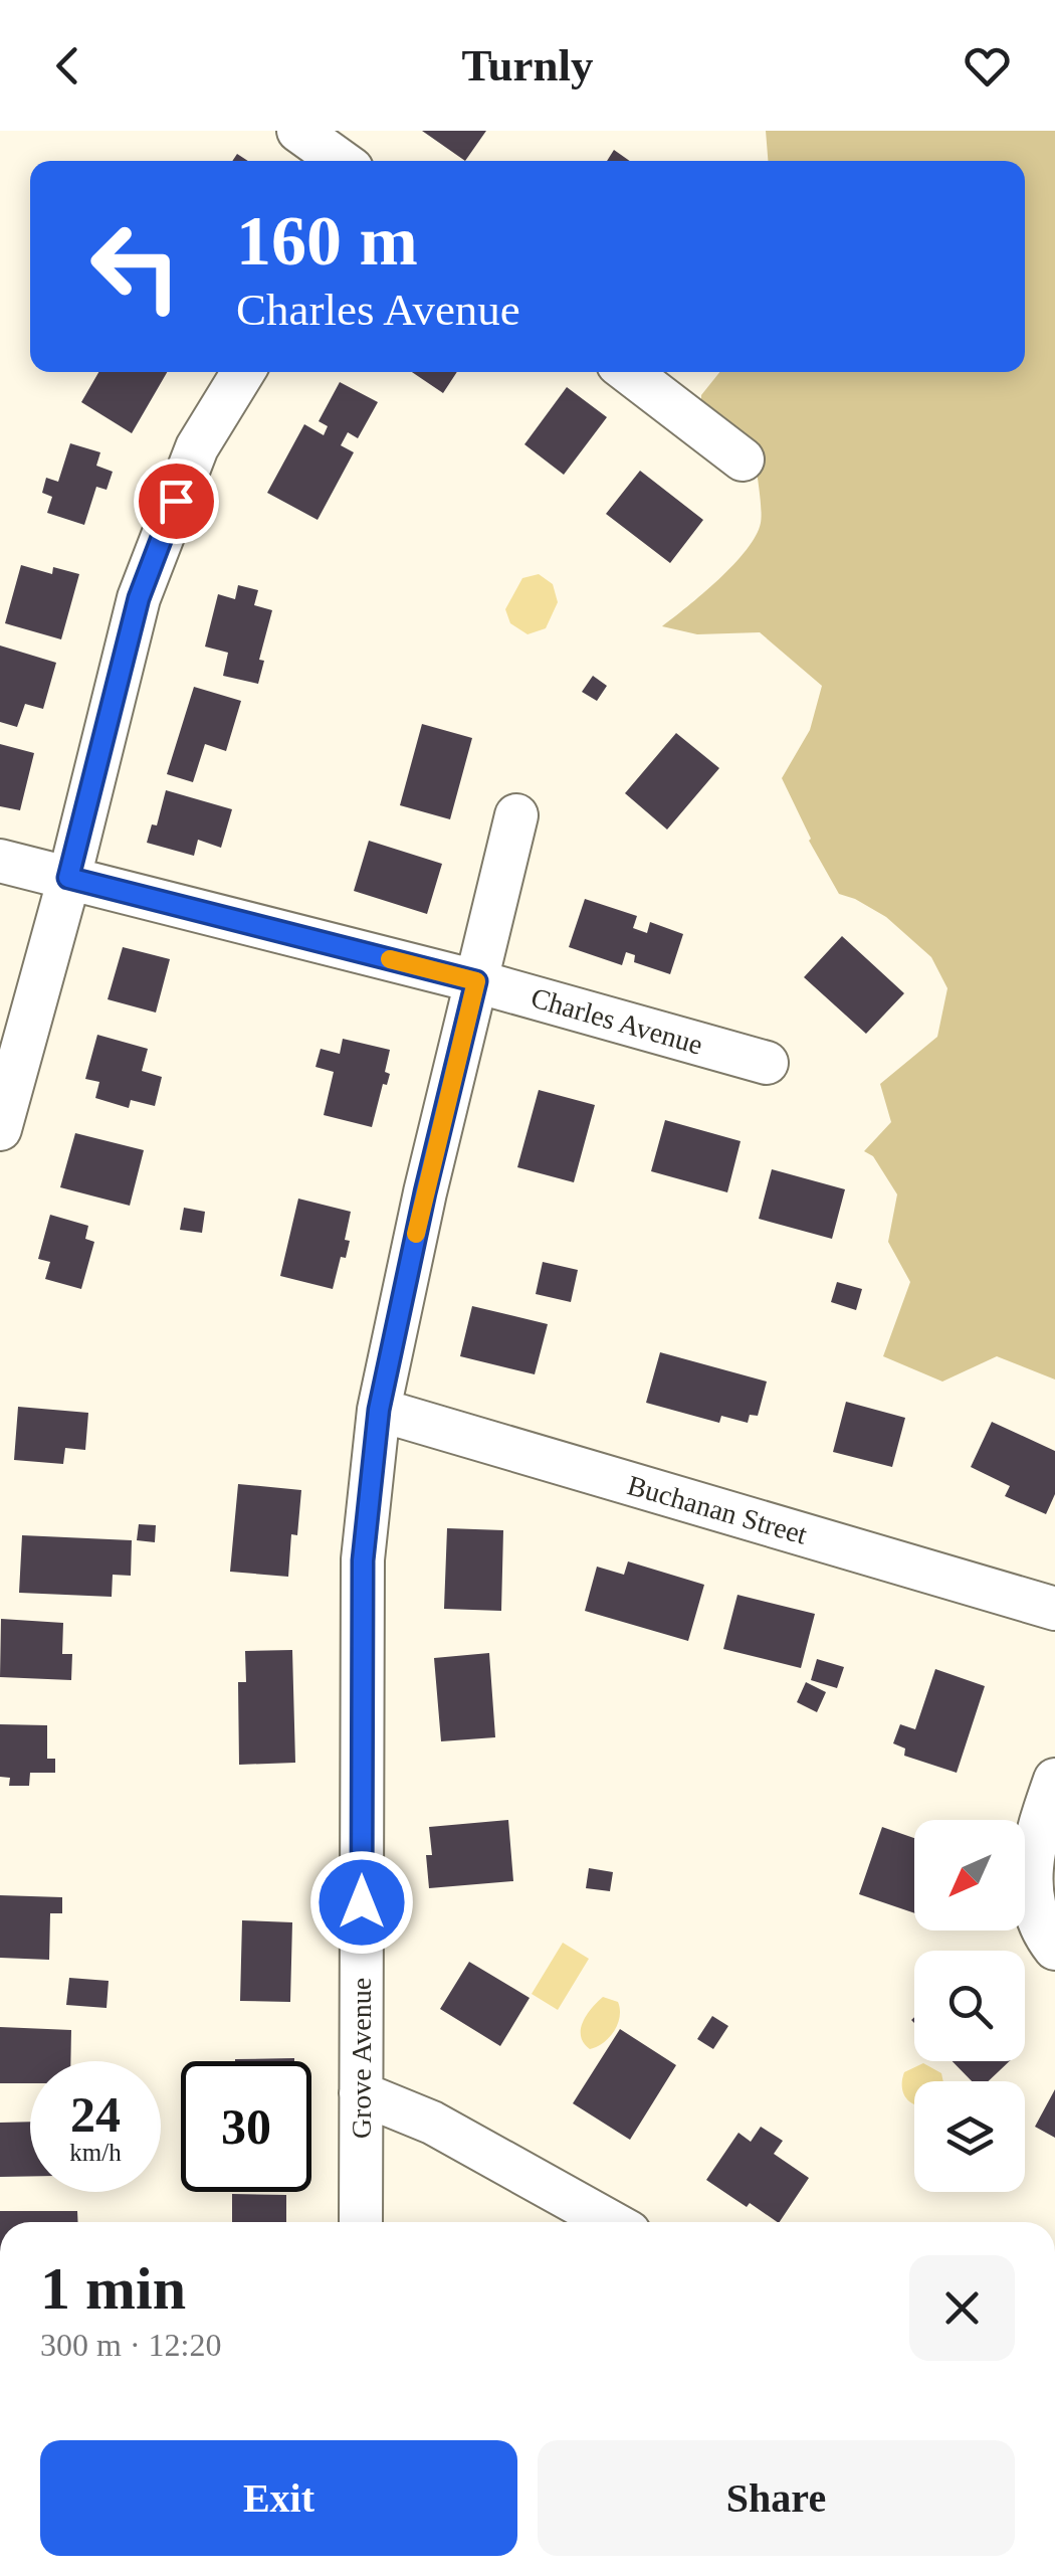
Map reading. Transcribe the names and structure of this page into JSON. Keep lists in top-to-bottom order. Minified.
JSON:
{"streets":{"street":["Charles Avenue","Buchanan Street","Grove Avenue"]},"crossings":[["Charles Avenue","Grove Avenue"],["Buchanan Street","Grove Avenue"]],"north":"bottom left","page":{"header":"Turnly","turn":["160 m","Charles Avenue"],"speed":"24 km/h","limit":"30","heading":["1 min","300 m · 12:20"],"buttons":["Exit","Share"]}}
